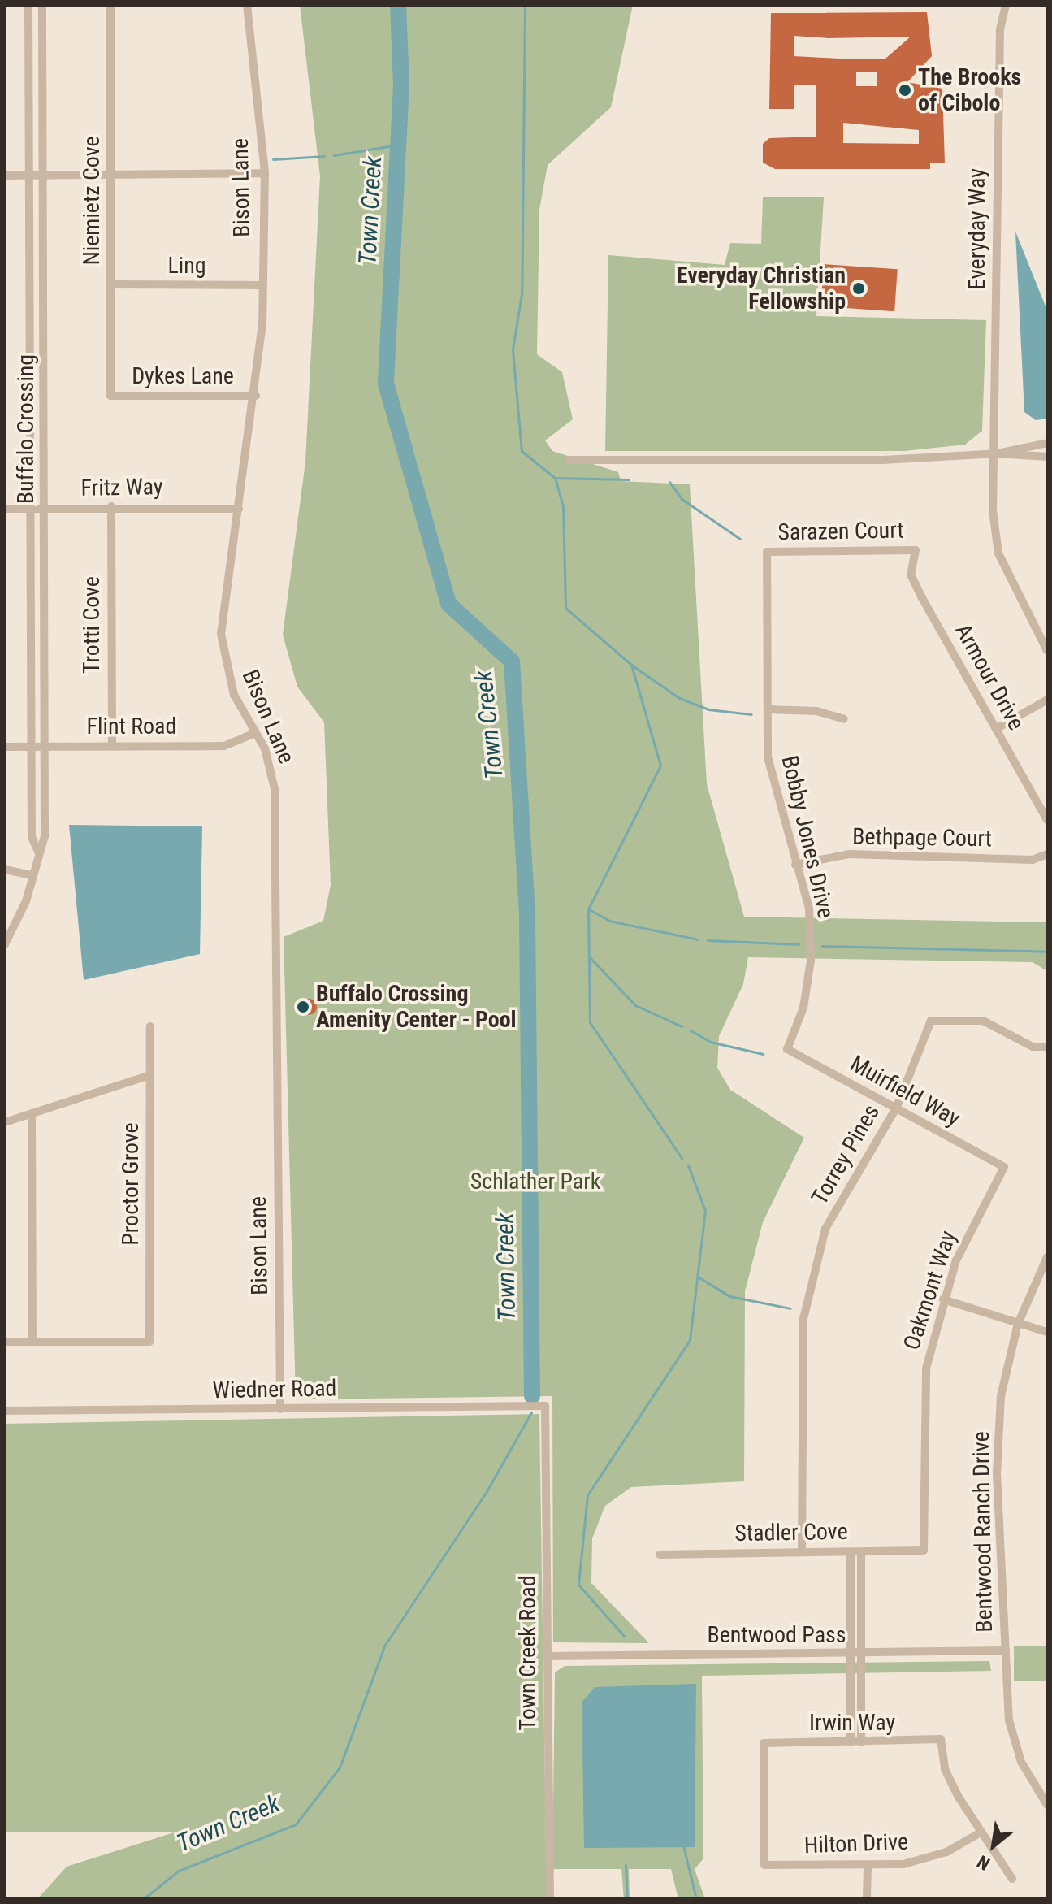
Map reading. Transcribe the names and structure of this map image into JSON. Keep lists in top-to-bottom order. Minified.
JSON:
{"streets":{"street":["Bison Lane","Niemietz Cove","Everyday Way","Ling","Dykes Lane","Buffalo Crossing","Fritz Way","Sarazen Court","Trotti Cove","Armour Drive","Flint Road","Bobby Jones Drive","Bethpage Court","Muirfield Way","Torrey Pines","Proctor Grove","Oakmont Way","Wiedner Road","Bentwood Ranch Drive","Stadler Cove","Bentwood Pass","Town Creek Road","Irwin Way","Hilton Drive"]},"crossings":[["Bison Lane","Ling"],["Bison Lane","Dykes Lane"],["Bison Lane","Fritz Way"],["Bison Lane","Flint Road"],["Bison Lane","Wiedner Road"],["Niemietz Cove","Ling"],["Niemietz Cove","Dykes Lane"],["Buffalo Crossing","Fritz Way"],["Buffalo Crossing","Flint Road"],["Fritz Way","Trotti Cove"],["Sarazen Court","Armour Drive"],["Sarazen Court","Bobby Jones Drive"],["Trotti Cove","Flint Road"],["Bobby Jones Drive","Bethpage Court"],["Bobby Jones Drive","Muirfield Way"],["Muirfield Way","Torrey Pines"],["Muirfield Way","Oakmont Way"],["Torrey Pines","Stadler Cove"],["Oakmont Way","Stadler Cove"],["Wiedner Road","Town Creek Road"],["Bentwood Ranch Drive","Bentwood Pass"],["Bentwood Pass","Town Creek Road"],["Irwin Way","Hilton Drive"]],"water":["Town Creek"],"parks":["Schlather Park"],"places":["The Brooks of Cibolo","Everyday Christian Fellowship","Buffalo Crossing Amenity Center - Pool"],"north":"bottom left"}
